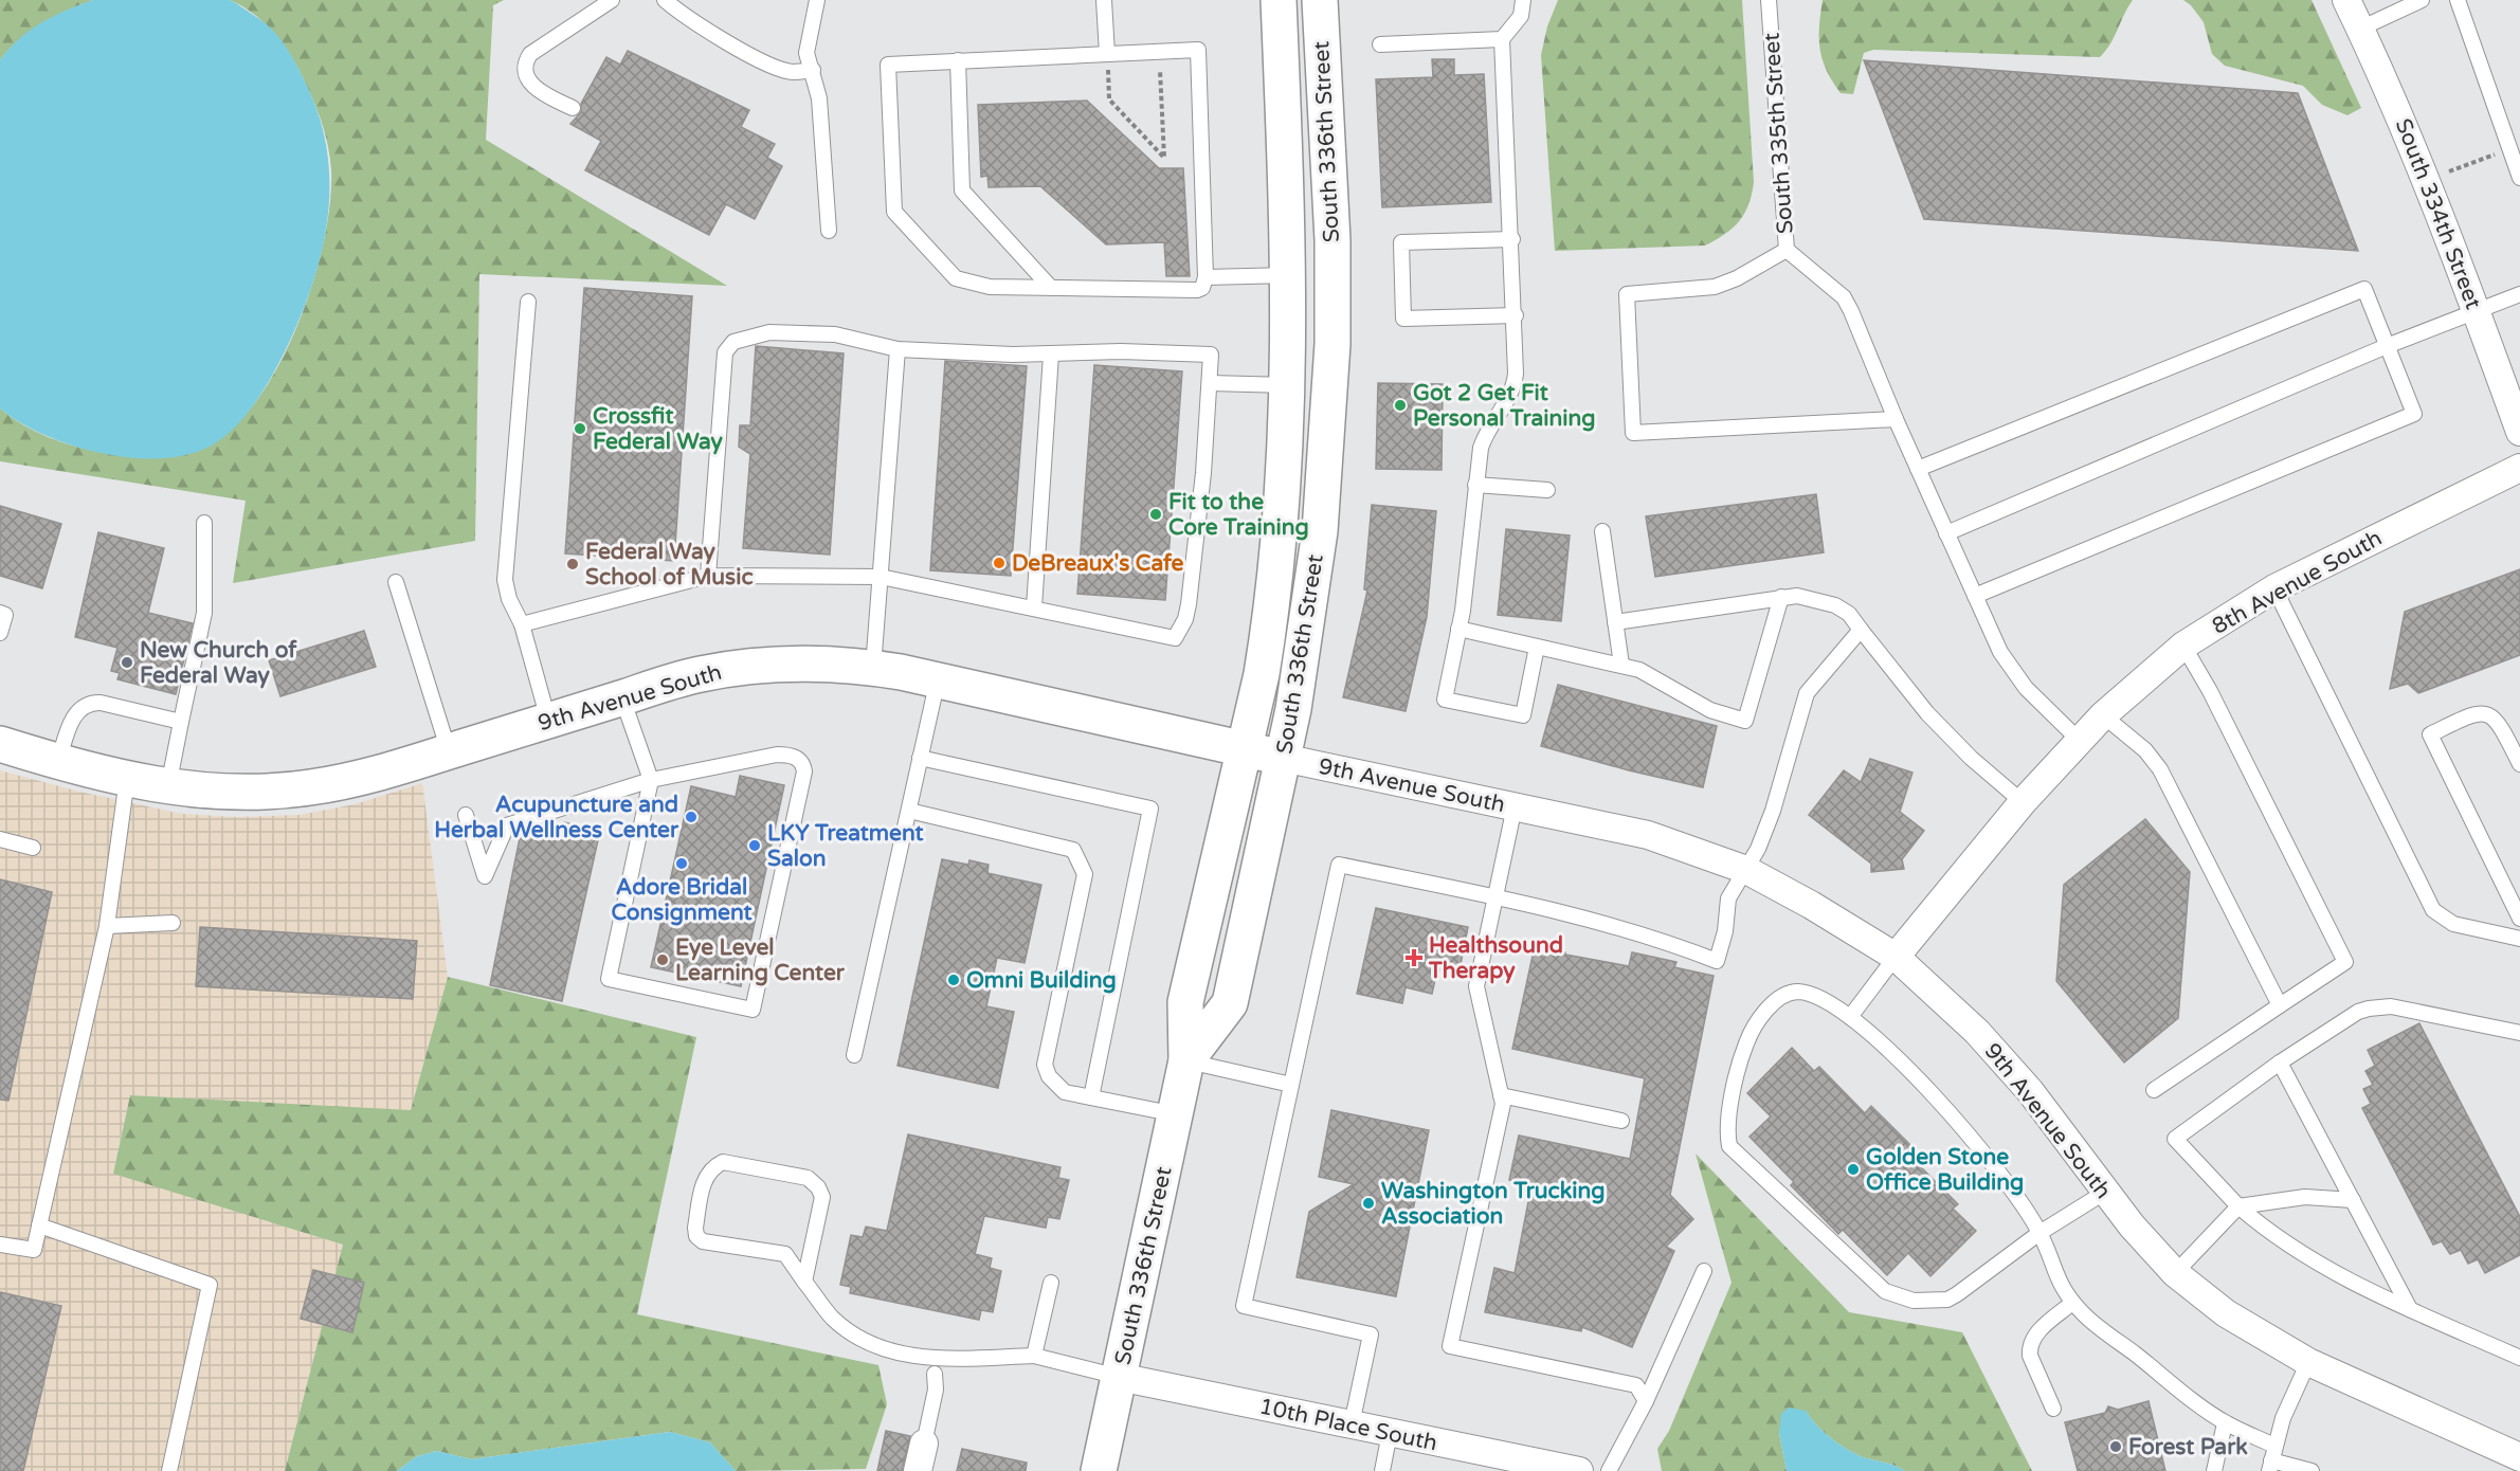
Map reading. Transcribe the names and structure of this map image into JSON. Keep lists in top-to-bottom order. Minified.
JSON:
{"streets":{"main road":["South 336th Street","9th Avenue South"],"street":["South 334th Street","8th Avenue South","10th Place South"],"lane":["South 335th Street"]},"crossings":[["South 335th Street","8th Avenue South"],["South 336th Street","9th Avenue South"],["South 336th Street","10th Place South"],["8th Avenue South","9th Avenue South"]],"places":{"other":["Got 2 Get Fit Personal Training","Crossfit Federal Way","Fit to the Core Training","DeBreaux's Cafe","Federal Way School of Music","New Church of Federal Way","Acupuncture and Herbal Wellness Center","LKY Treatment Salon","Adore Bridal Consignment","Eye Level Learning Center","Omni Building","Golden Stone Office Building","Washington Trucking Association","Forest Park"],"health":["Healthsound Therapy"]}}
